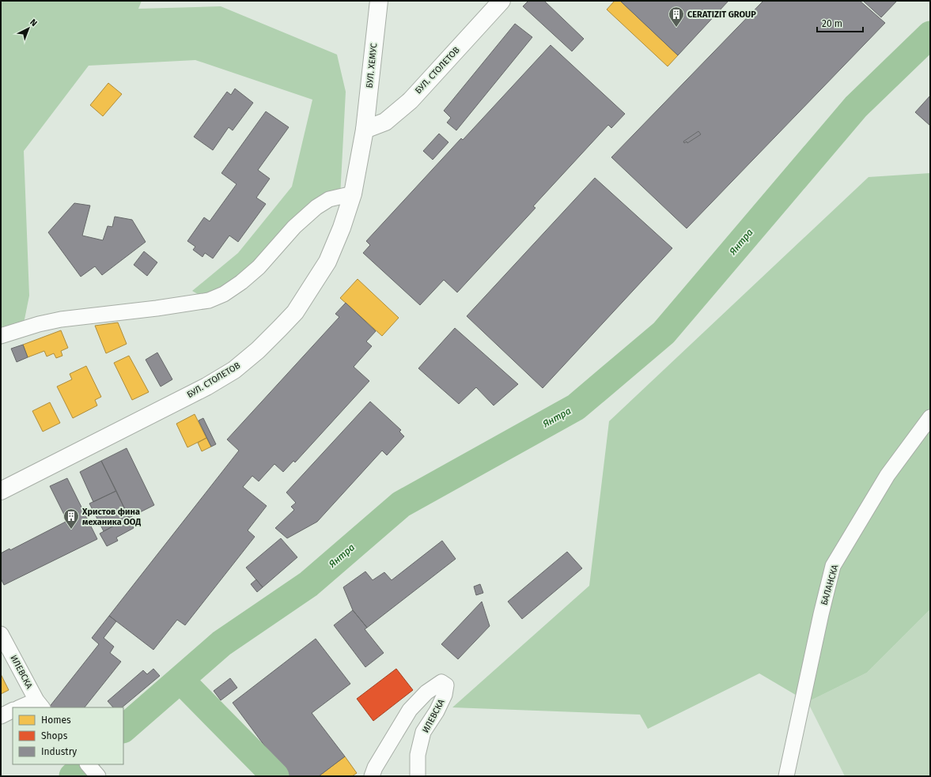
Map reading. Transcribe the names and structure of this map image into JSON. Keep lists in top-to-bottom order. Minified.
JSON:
{"streets":{"main road":["БУЛ. ХЕМУС","БУЛ. СТОЛЕТОВ"],"street":["БАЛАНСКА","ИЛЕВСКА"]},"crossings":[["БУЛ. ХЕМУС","БУЛ. СТОЛЕТОВ"]],"water":["Янтра"],"places":{"building":["CERATIZIT GROUP","Христов фина механика ООД"]},"legend":["Homes","Shops","Industry"],"scale_bar":"20 m","north":"top right"}
